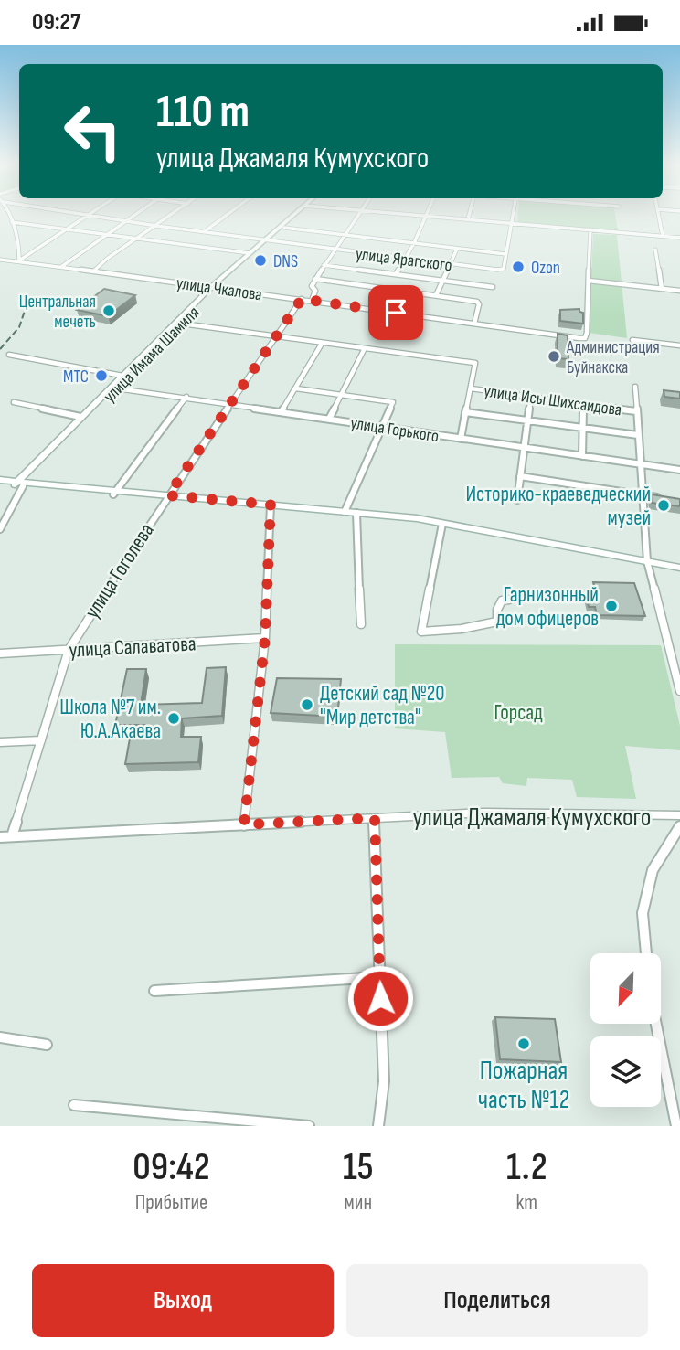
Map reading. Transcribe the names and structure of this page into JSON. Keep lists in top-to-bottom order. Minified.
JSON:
{"streets":{"main road":["улица Имама Шамиля"],"street":["улица Ярагского","улица Чкалова","улица Исы Шихсаидова","улица Горького","улица Гоголева","улица Салаватова","улица Джамаля Кумухского"]},"crossings":[["улица Ярагского","улица Имама Шамиля"],["улица Чкалова","улица Имама Шамиля"],["улица Чкалова","улица Гоголева"],["улица Имама Шамиля","улица Горького"],["улица Горького","улица Гоголева"],["улица Гоголева","улица Салаватова"],["улица Гоголева","улица Джамаля Кумухского"]],"parks":["Горсад"],"places":["DNS","Ozon","Центральная мечеть","Администрация Буйнакска","МТС","Историко-краеведческий музей","Гарнизонный дом офицеров","Детский сад №20 \"Мир детства\"","Школа №7 им. Ю.А.Акаева","Пожарная часть №12"],"north":"bottom left","page":{"status":"09:27","turn":["110 m","улица Джамаля Кумухского"],"eta":["09:42","Прибытие","15","мин","1.2","km"],"buttons":["Выход","Поделиться"]}}
